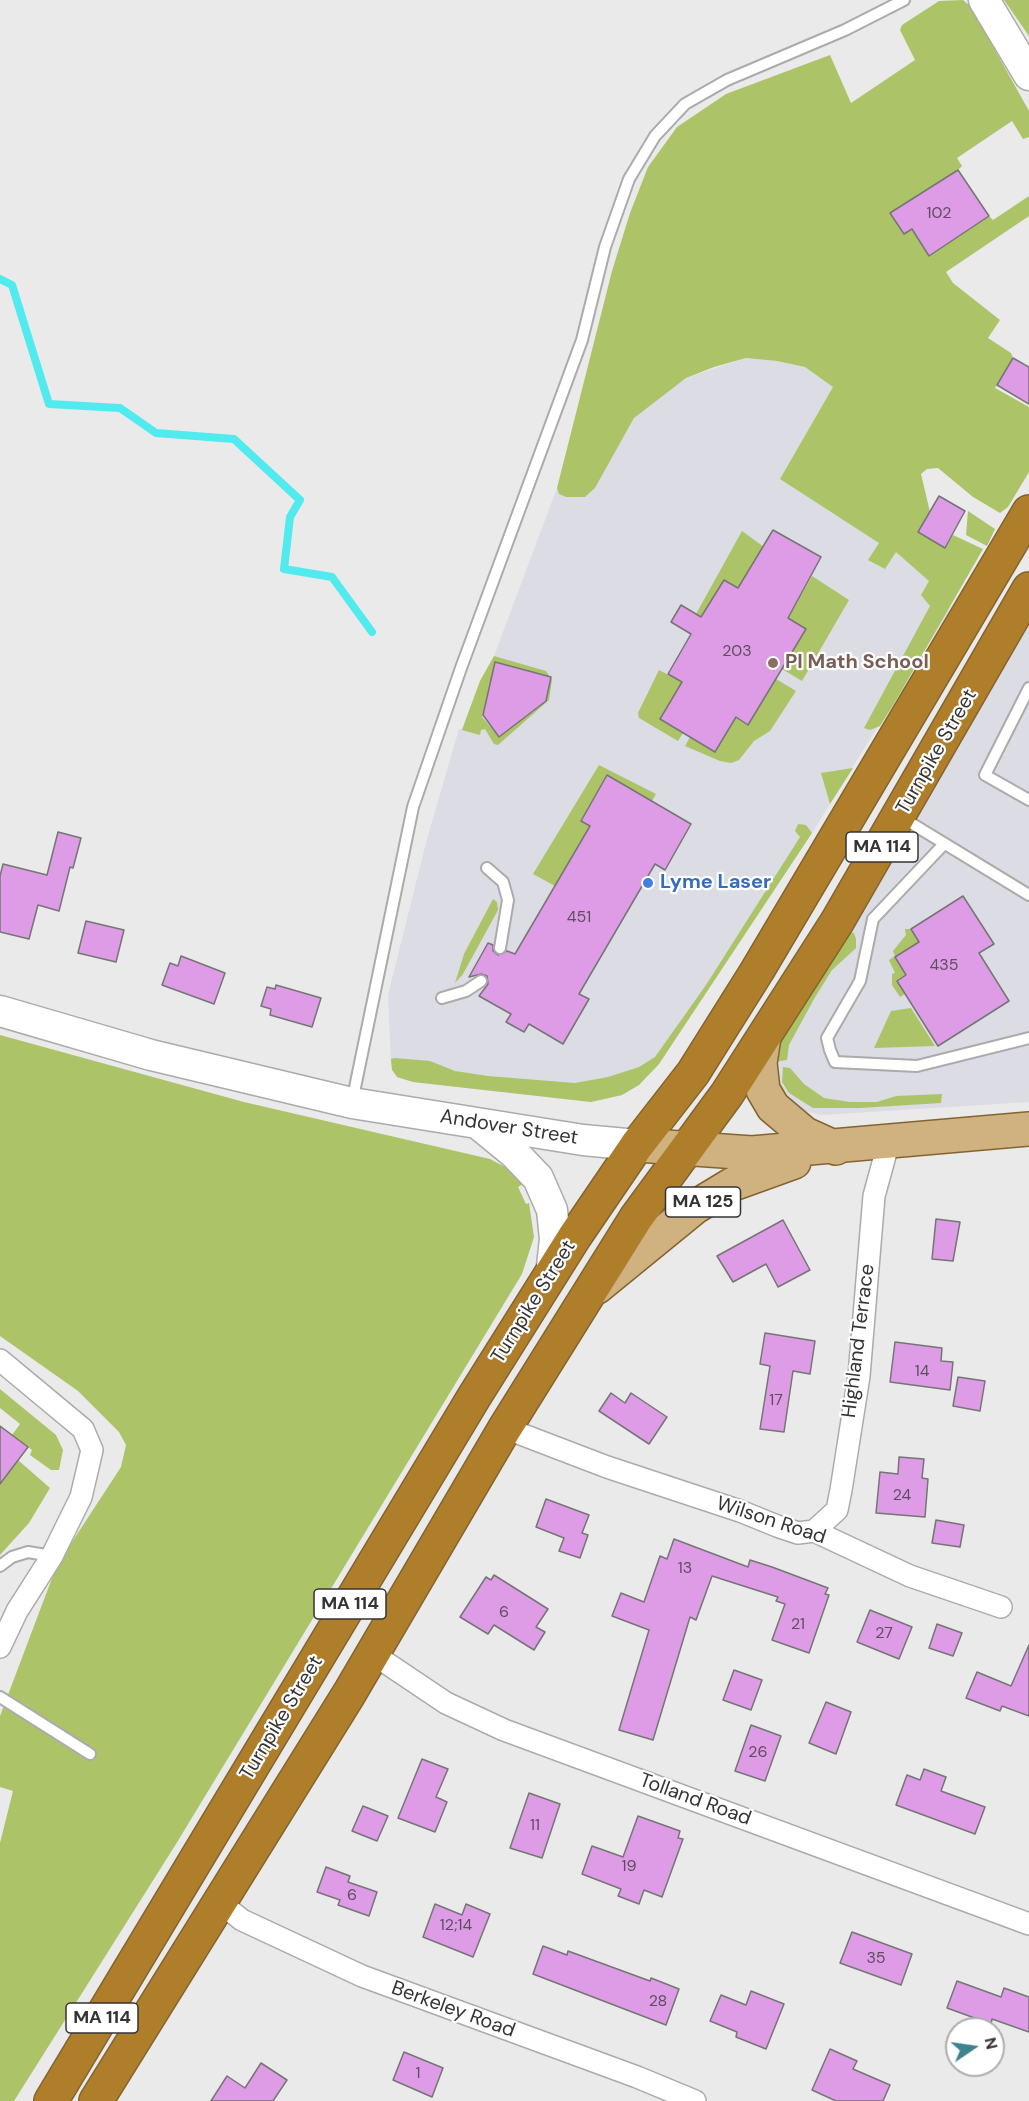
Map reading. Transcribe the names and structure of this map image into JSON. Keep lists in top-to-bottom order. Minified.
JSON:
{"streets":{"highway":["Turnpike Street","MA 114"],"main road":["Andover Street","MA 125"],"street":["Highland Terrace","Wilson Road","Tolland Road","Berkeley Road"]},"crossings":[["Turnpike Street","Andover Street"],["Turnpike Street","MA 125"],["Turnpike Street","Wilson Road"],["Turnpike Street","Tolland Road"],["Turnpike Street","Berkeley Road"],["Andover Street","MA 125"],["Andover Street","Highland Terrace"],["Highland Terrace","Wilson Road"]],"places":["PI Math School","Lyme Laser"],"house_numbers":["102","203","451","435","14","17","24","13","6","21","27","26","11","19","6","12;14","35","28","1"],"north":"right"}
